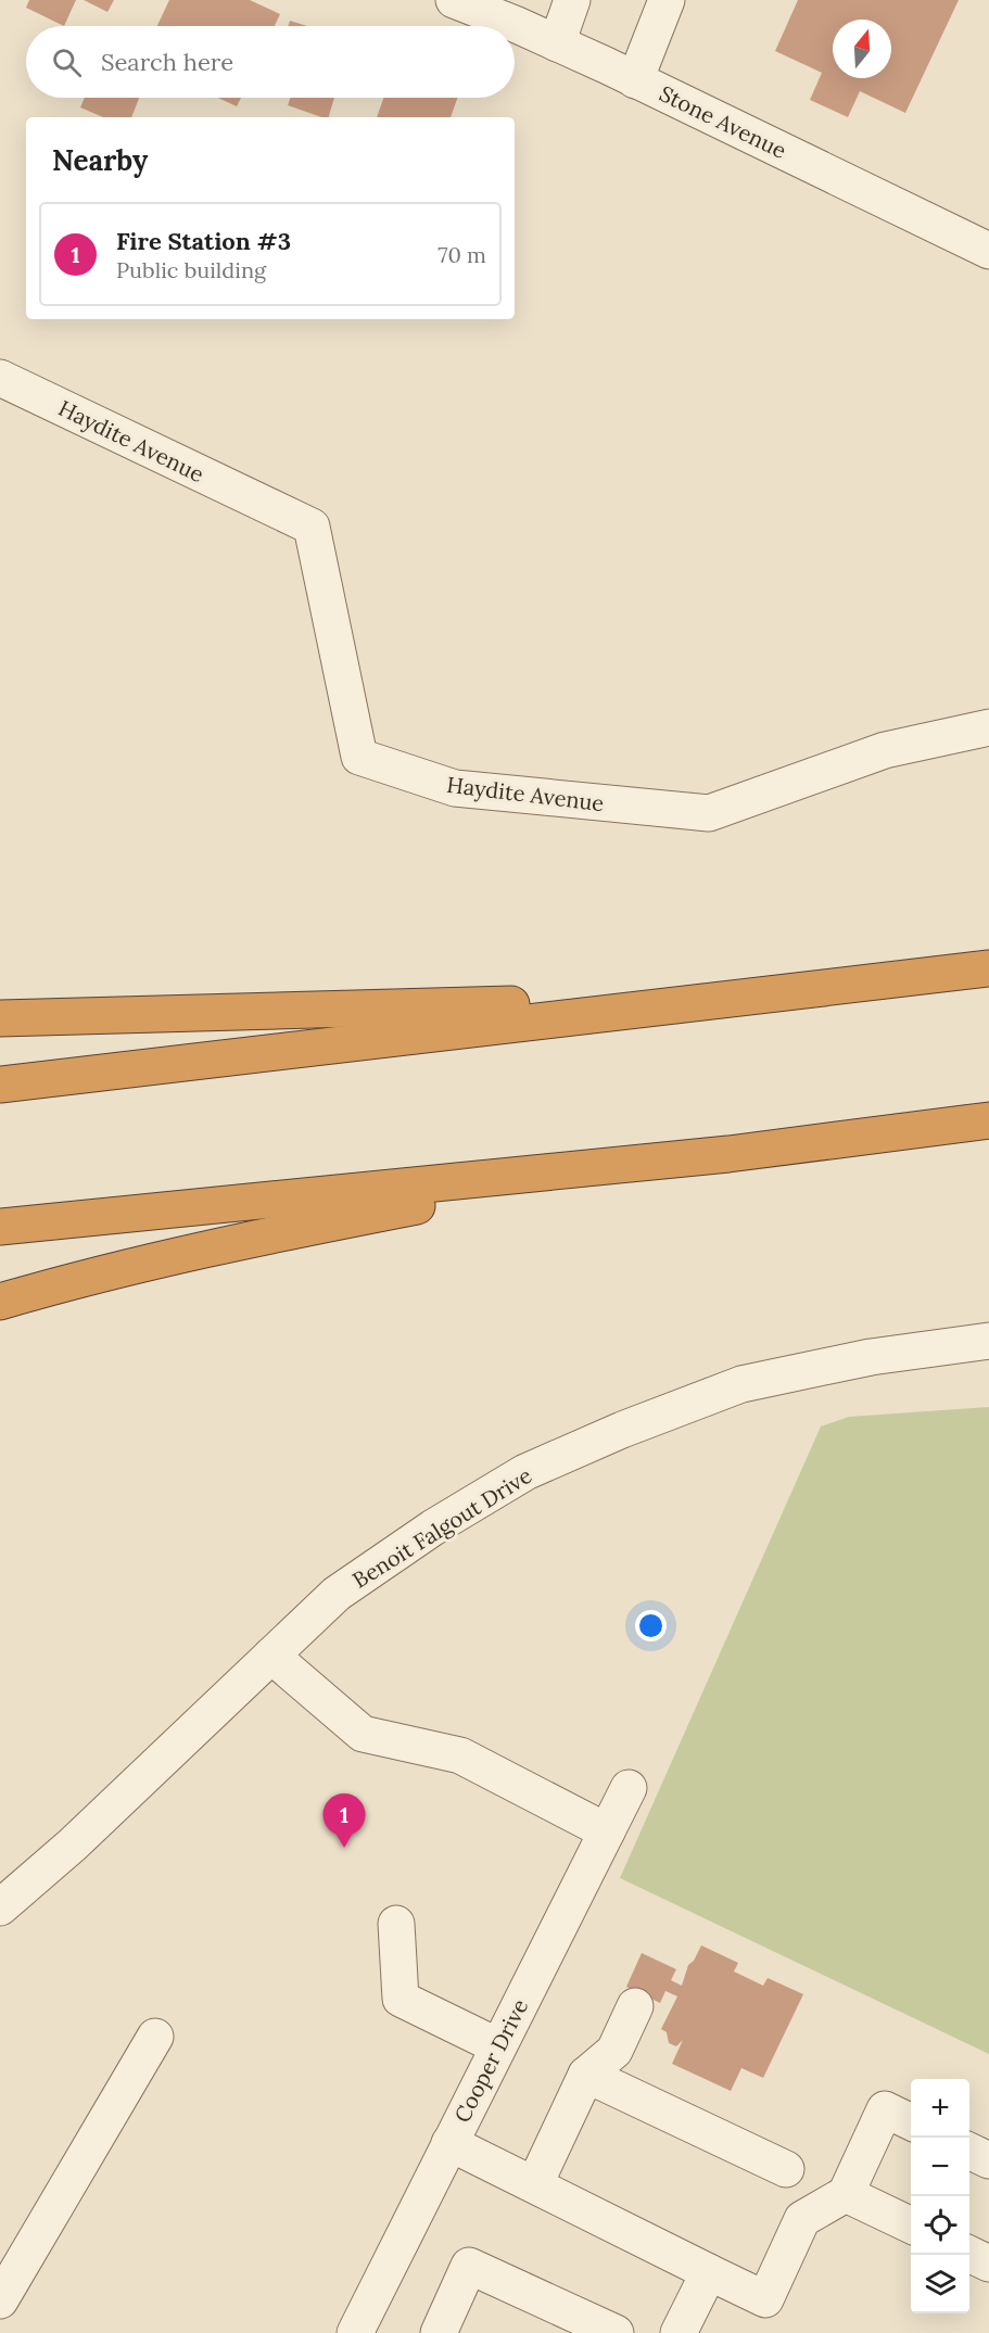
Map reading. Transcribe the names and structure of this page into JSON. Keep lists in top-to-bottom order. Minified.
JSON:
{"streets":{"street":["Stone Avenue","Haydite Avenue","Benoit Falgout Drive","Cooper Drive"]},"north":"top","page":{"search":"Search here","heading":"Nearby","list":[{"mark":"1","name":"Fire Station #3","note":"Public building","value":"70 m"}],"pins":"1","map_buttons":["+","−"]}}
